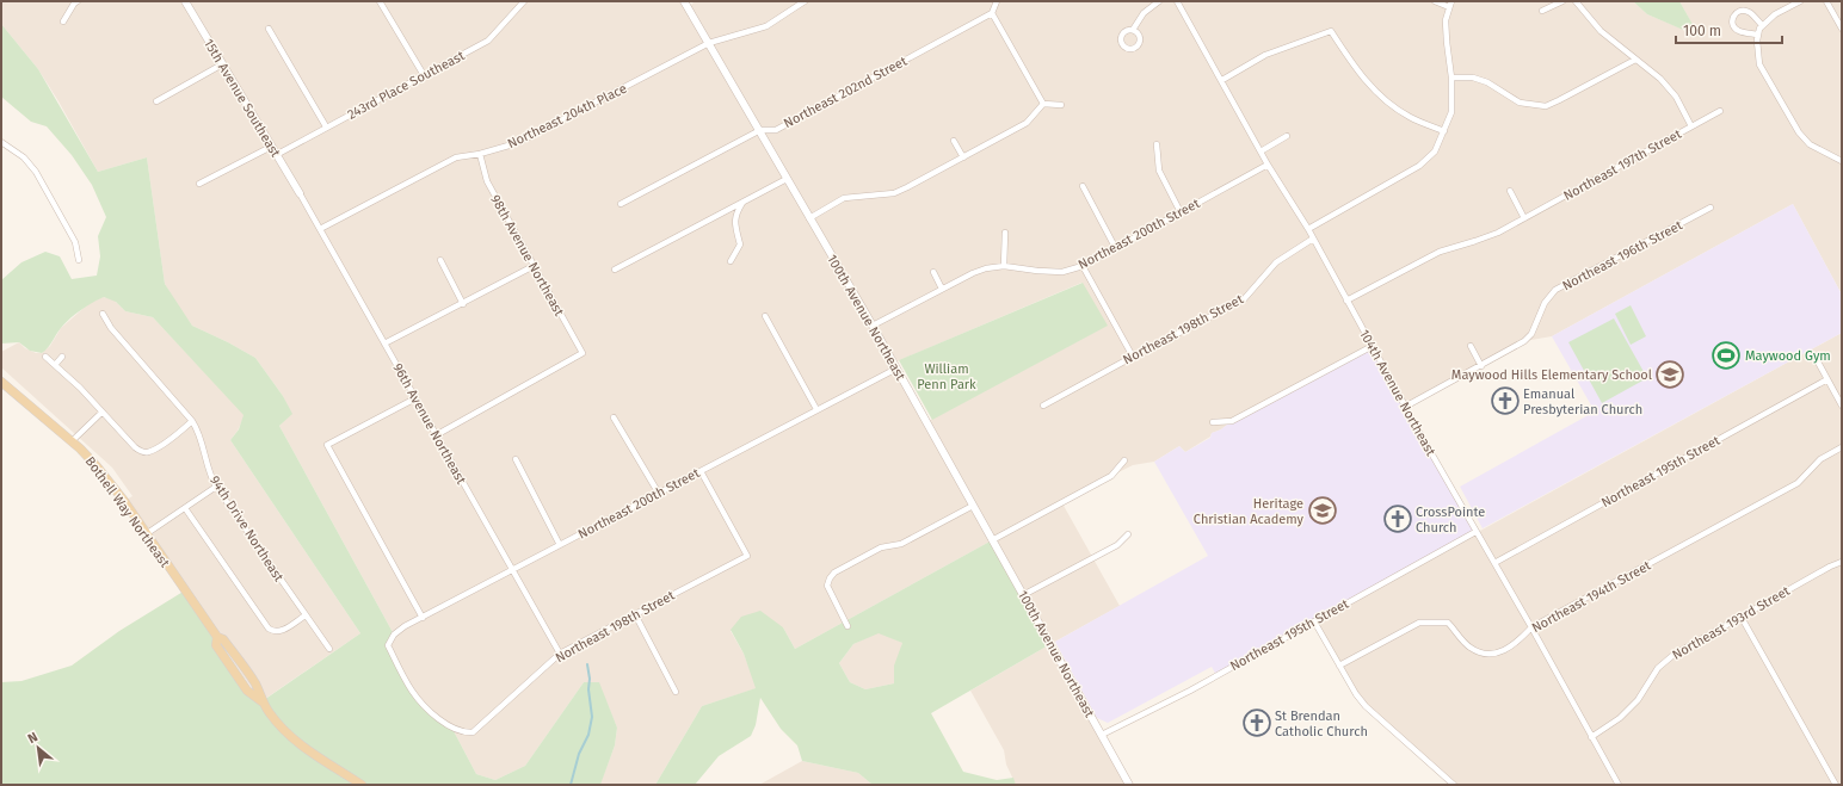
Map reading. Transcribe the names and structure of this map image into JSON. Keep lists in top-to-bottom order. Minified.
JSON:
{"streets":{"main road":["Bothell Way Northeast"],"street":["243rd Place Southeast","Northeast 202nd Street","15th Avenue Southeast","Northeast 204th Place","Northeast 197th Street","Northeast 200th Street","98th Avenue Northeast","Northeast 196th Street","100th Avenue Northeast","Northeast 198th Street","104th Avenue Northeast","96th Avenue Northeast","Northeast 195th Street","94th Drive Northeast","Northeast 194th Street","Northeast 193rd Street"]},"crossings":[["243rd Place Southeast","15th Avenue Southeast"],["Northeast 202nd Street","100th Avenue Northeast"],["15th Avenue Southeast","96th Avenue Northeast"],["Northeast 204th Place","98th Avenue Northeast"],["Northeast 204th Place","100th Avenue Northeast"],["Northeast 204th Place","96th Avenue Northeast"],["Northeast 197th Street","104th Avenue Northeast"],["Northeast 200th Street","100th Avenue Northeast"],["Northeast 200th Street","Northeast 198th Street"],["Northeast 200th Street","104th Avenue Northeast"],["Northeast 200th Street","96th Avenue Northeast"],["98th Avenue Northeast","96th Avenue Northeast"],["Northeast 196th Street","104th Avenue Northeast"],["100th Avenue Northeast","Northeast 195th Street"],["Northeast 198th Street","104th Avenue Northeast"],["Northeast 198th Street","96th Avenue Northeast"],["104th Avenue Northeast","Northeast 195th Street"],["104th Avenue Northeast","Northeast 194th Street"],["104th Avenue Northeast","Northeast 193rd Street"]],"parks":["William Penn Park"],"places":{"sports":["Maywood Gym"],"school or university":["Maywood Hills Elementary School","Heritage Christian Academy"],"church":["Emanual Presbyterian Church","CrossPointe Church","St Brendan Catholic Church"]},"scale_bar":"100 m","north":"top left"}
